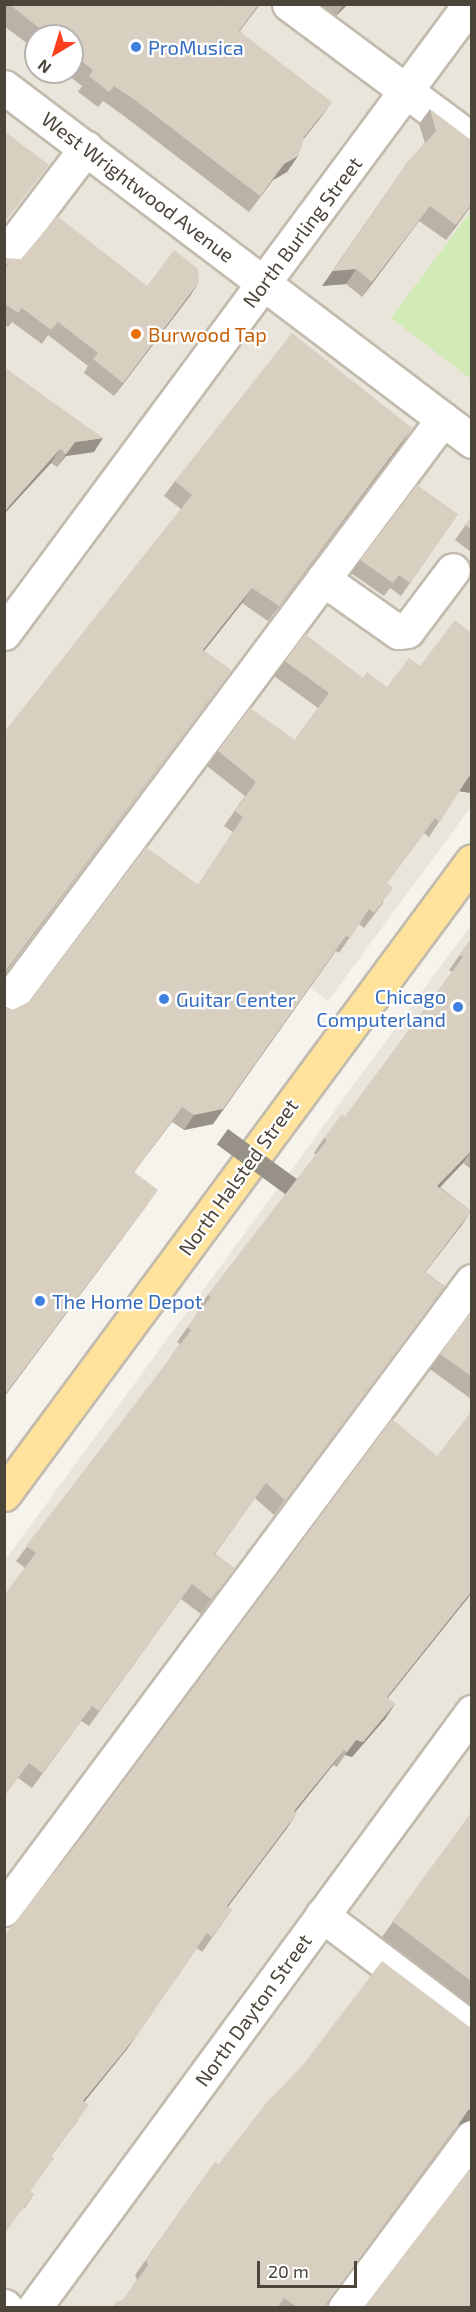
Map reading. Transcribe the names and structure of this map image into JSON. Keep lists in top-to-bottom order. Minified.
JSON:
{"streets":{"main road":["North Halsted Street"],"street":["West Wrightwood Avenue","North Burling Street","North Dayton Street"]},"crossings":[["West Wrightwood Avenue","North Burling Street"]],"places":["ProMusica","Burwood Tap","Guitar Center","Chicago Computerland","The Home Depot"],"scale_bar":"20 m","north":"bottom left"}
